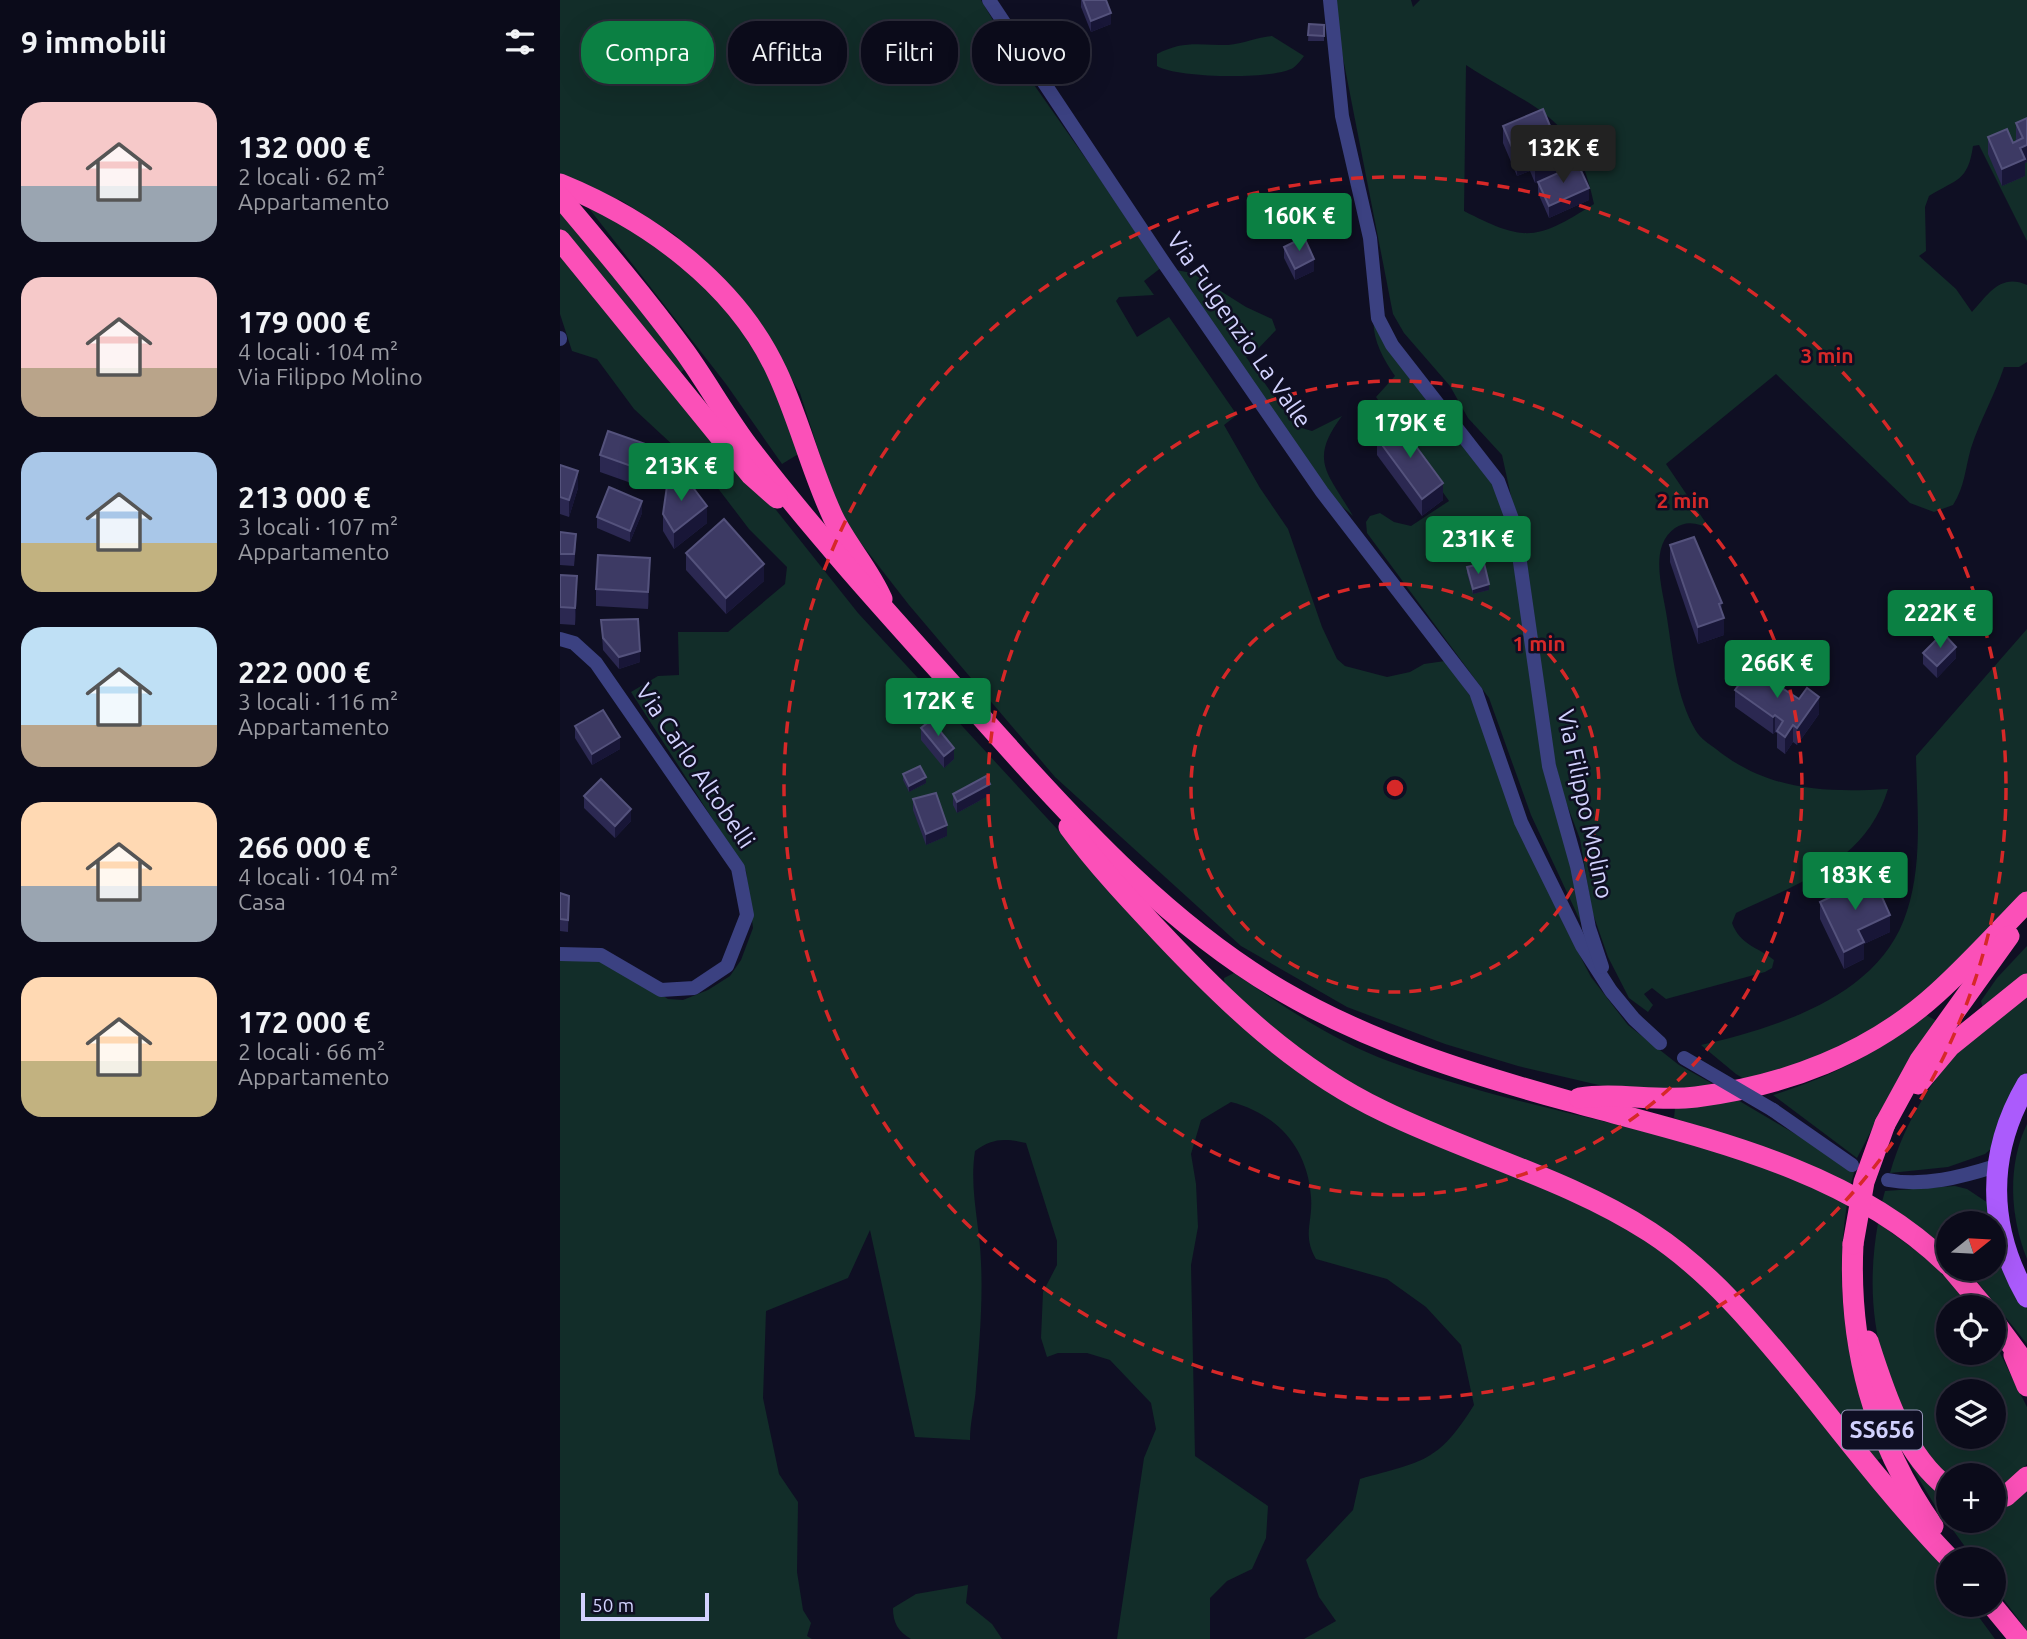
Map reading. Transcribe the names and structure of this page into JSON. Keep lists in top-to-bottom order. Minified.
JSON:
{"streets":{"highway":["SS656"],"street":["Via Fulgenzio La Valle","Via Carlo Altobelli","Via Filippo Molino"]},"crossings":[["Via Fulgenzio La Valle","Via Filippo Molino"]],"scale_bar":"50 m","north":"right","page":{"heading":"9 immobili","chip":["Compra","Affitta","Filtri","Nuovo"],"list":[{"name":"132 000 €","note":"2 locali · 62 m² · Appartamento"},{"name":"179 000 €","note":"4 locali · 104 m² · Via Filippo Molino"},{"name":"213 000 €","note":"3 locali · 107 m² · Appartamento"},{"name":"222 000 €","note":"3 locali · 116 m² · Appartamento"},{"name":"266 000 €","note":"4 locali · 104 m² · Casa"},{"name":"172 000 €","note":"2 locali · 66 m² · Appartamento"}],"price":["132K €","160K €","179K €","213K €","231K €","222K €","266K €","172K €","183K €"],"map_buttons":["+","−"],"scale":"50 m"},"rings":["3 min","2 min","1 min"]}
